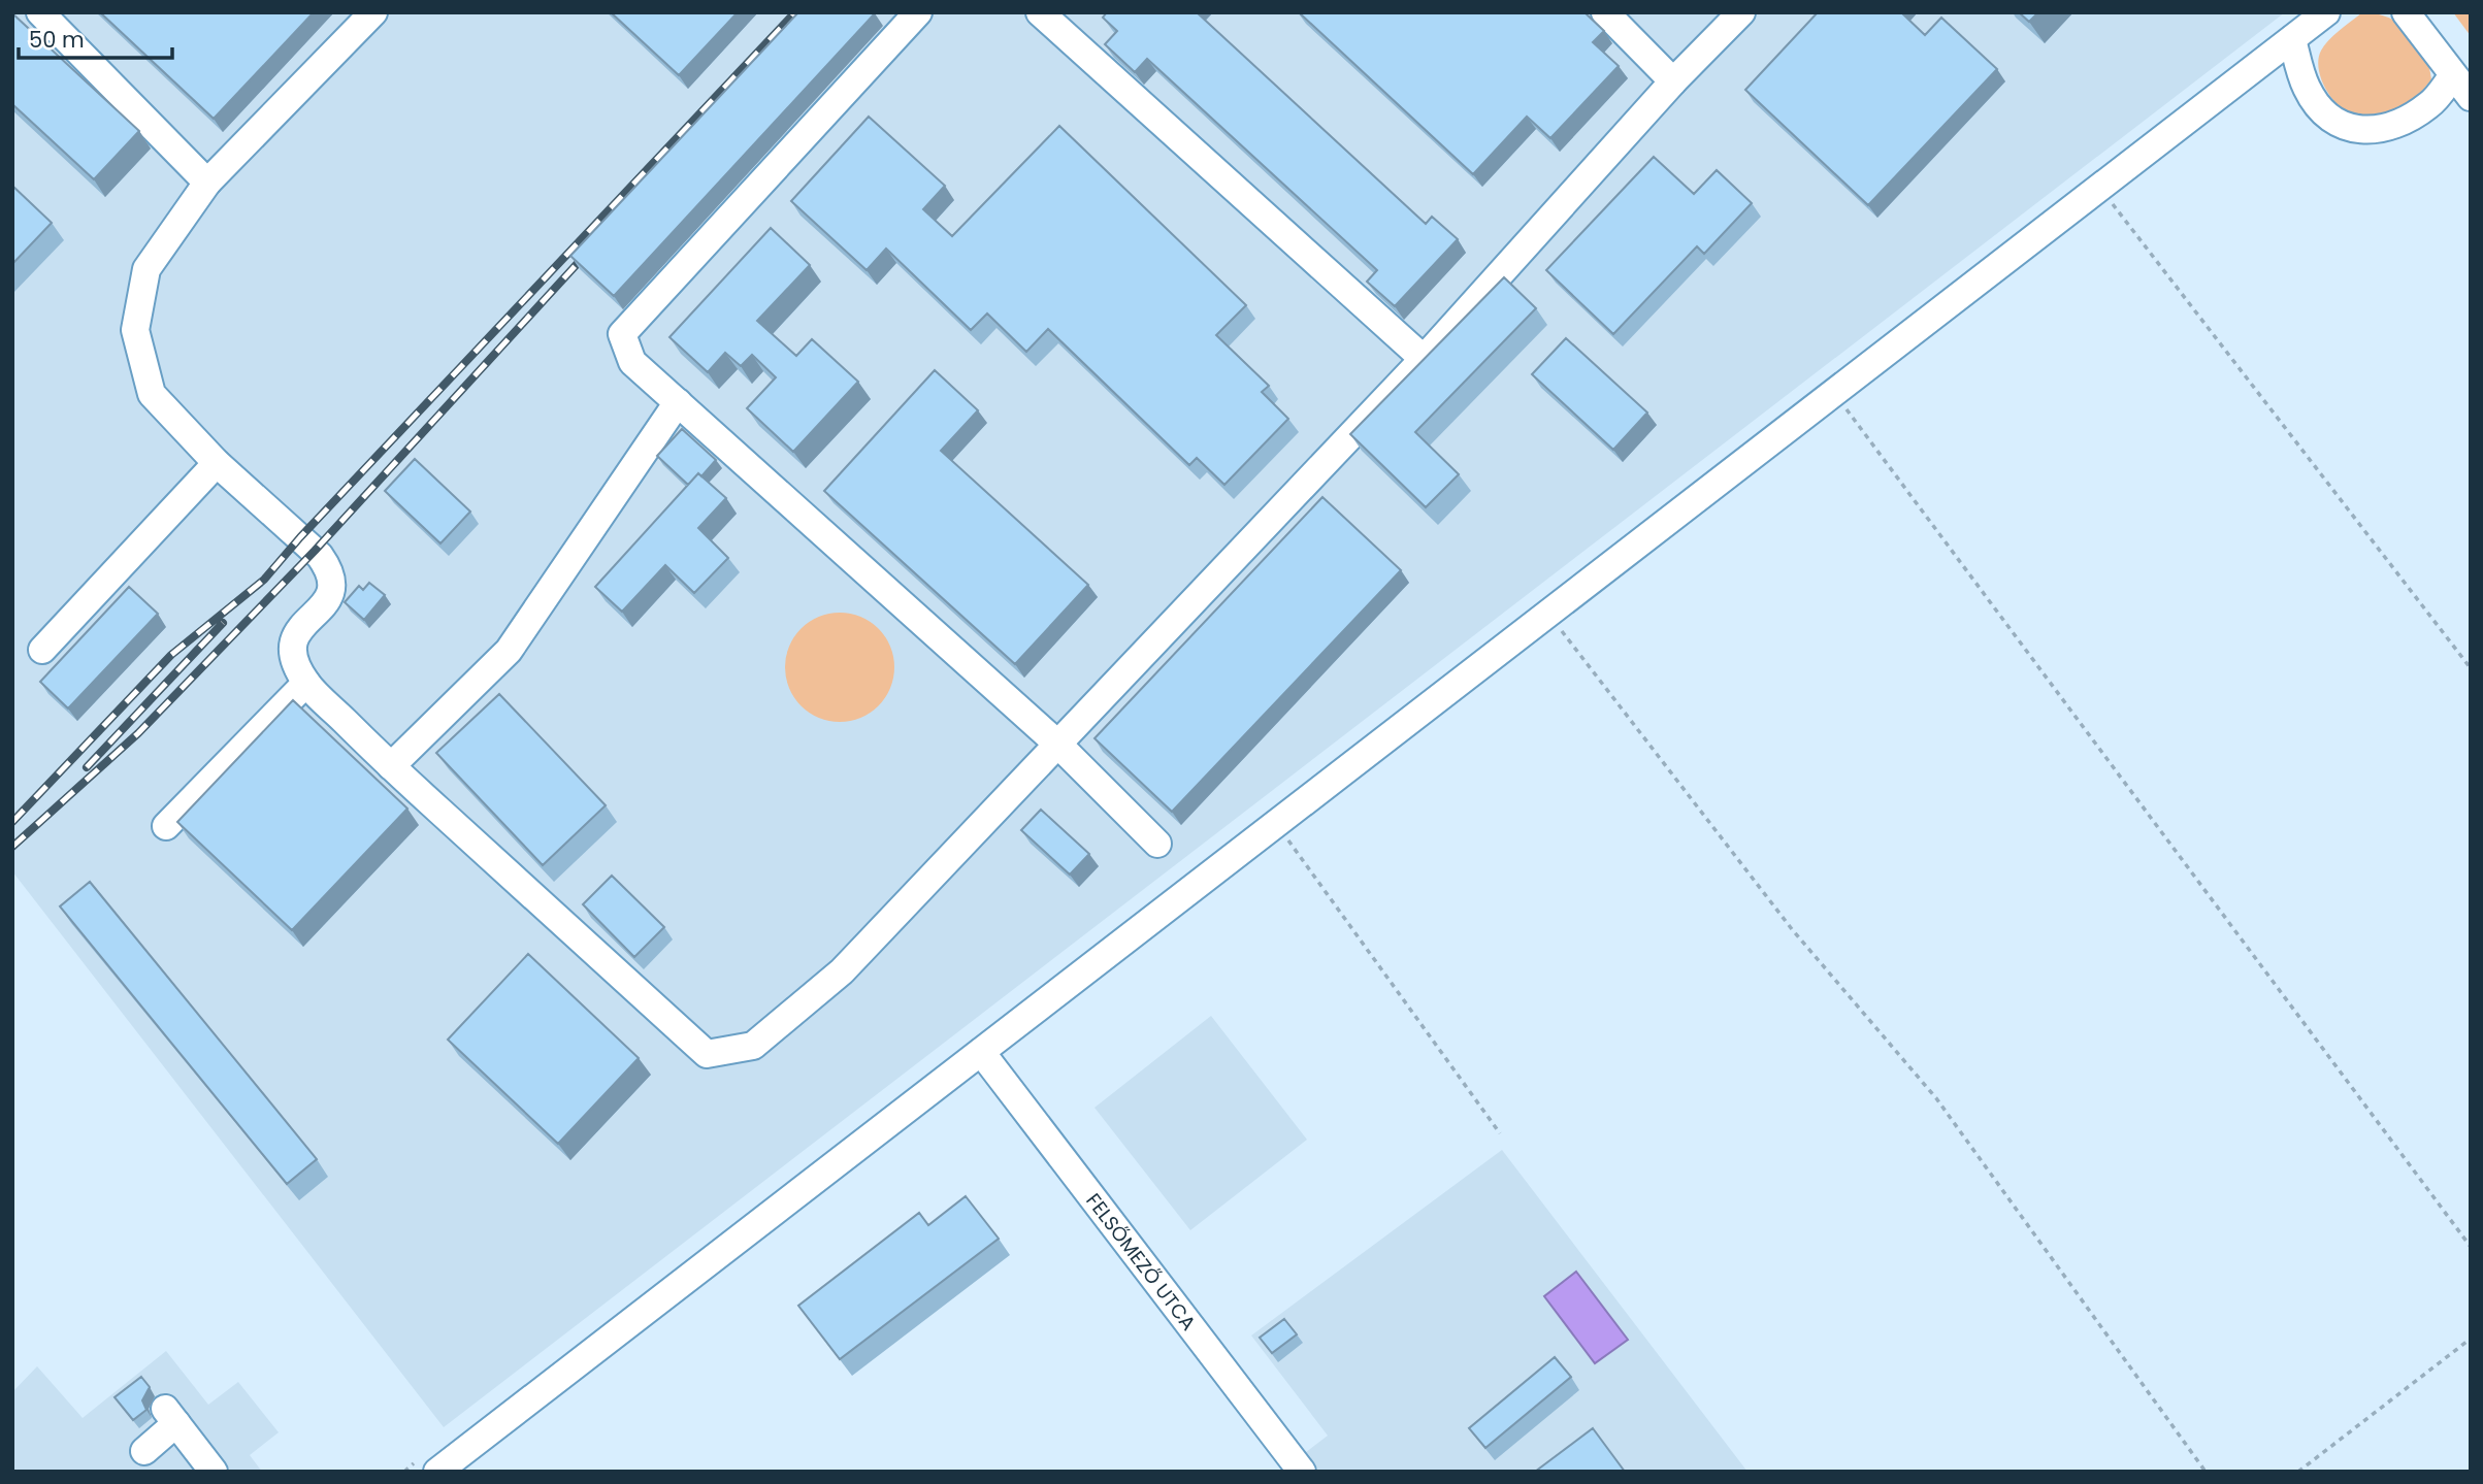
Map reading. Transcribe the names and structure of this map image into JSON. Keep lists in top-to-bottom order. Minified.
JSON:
{"streets":{"street":["FELSŐMEZŐ UTCA"]},"scale_bar":"50 m"}
